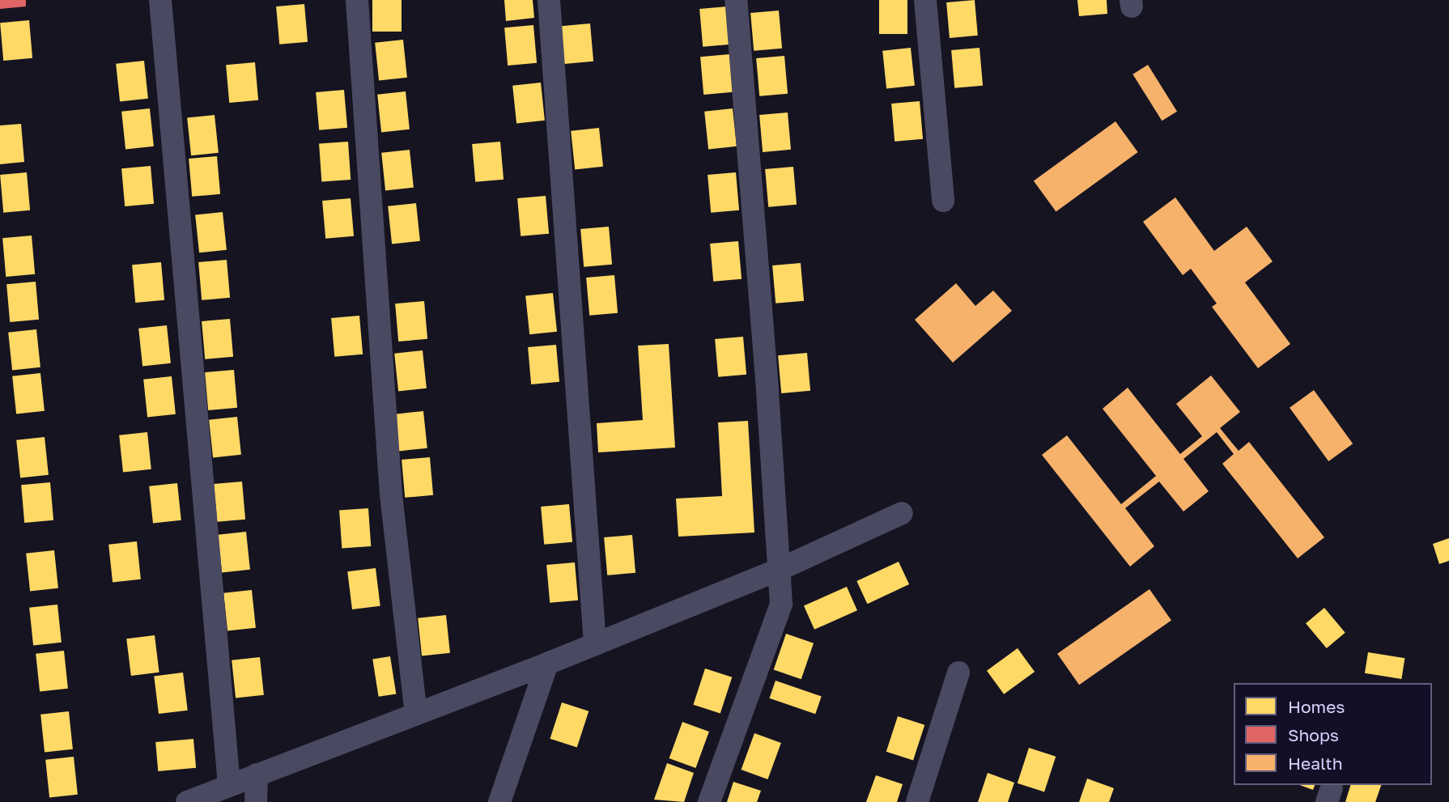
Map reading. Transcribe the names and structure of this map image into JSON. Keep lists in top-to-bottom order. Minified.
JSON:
{"legend":["Homes","Shops","Health"]}
